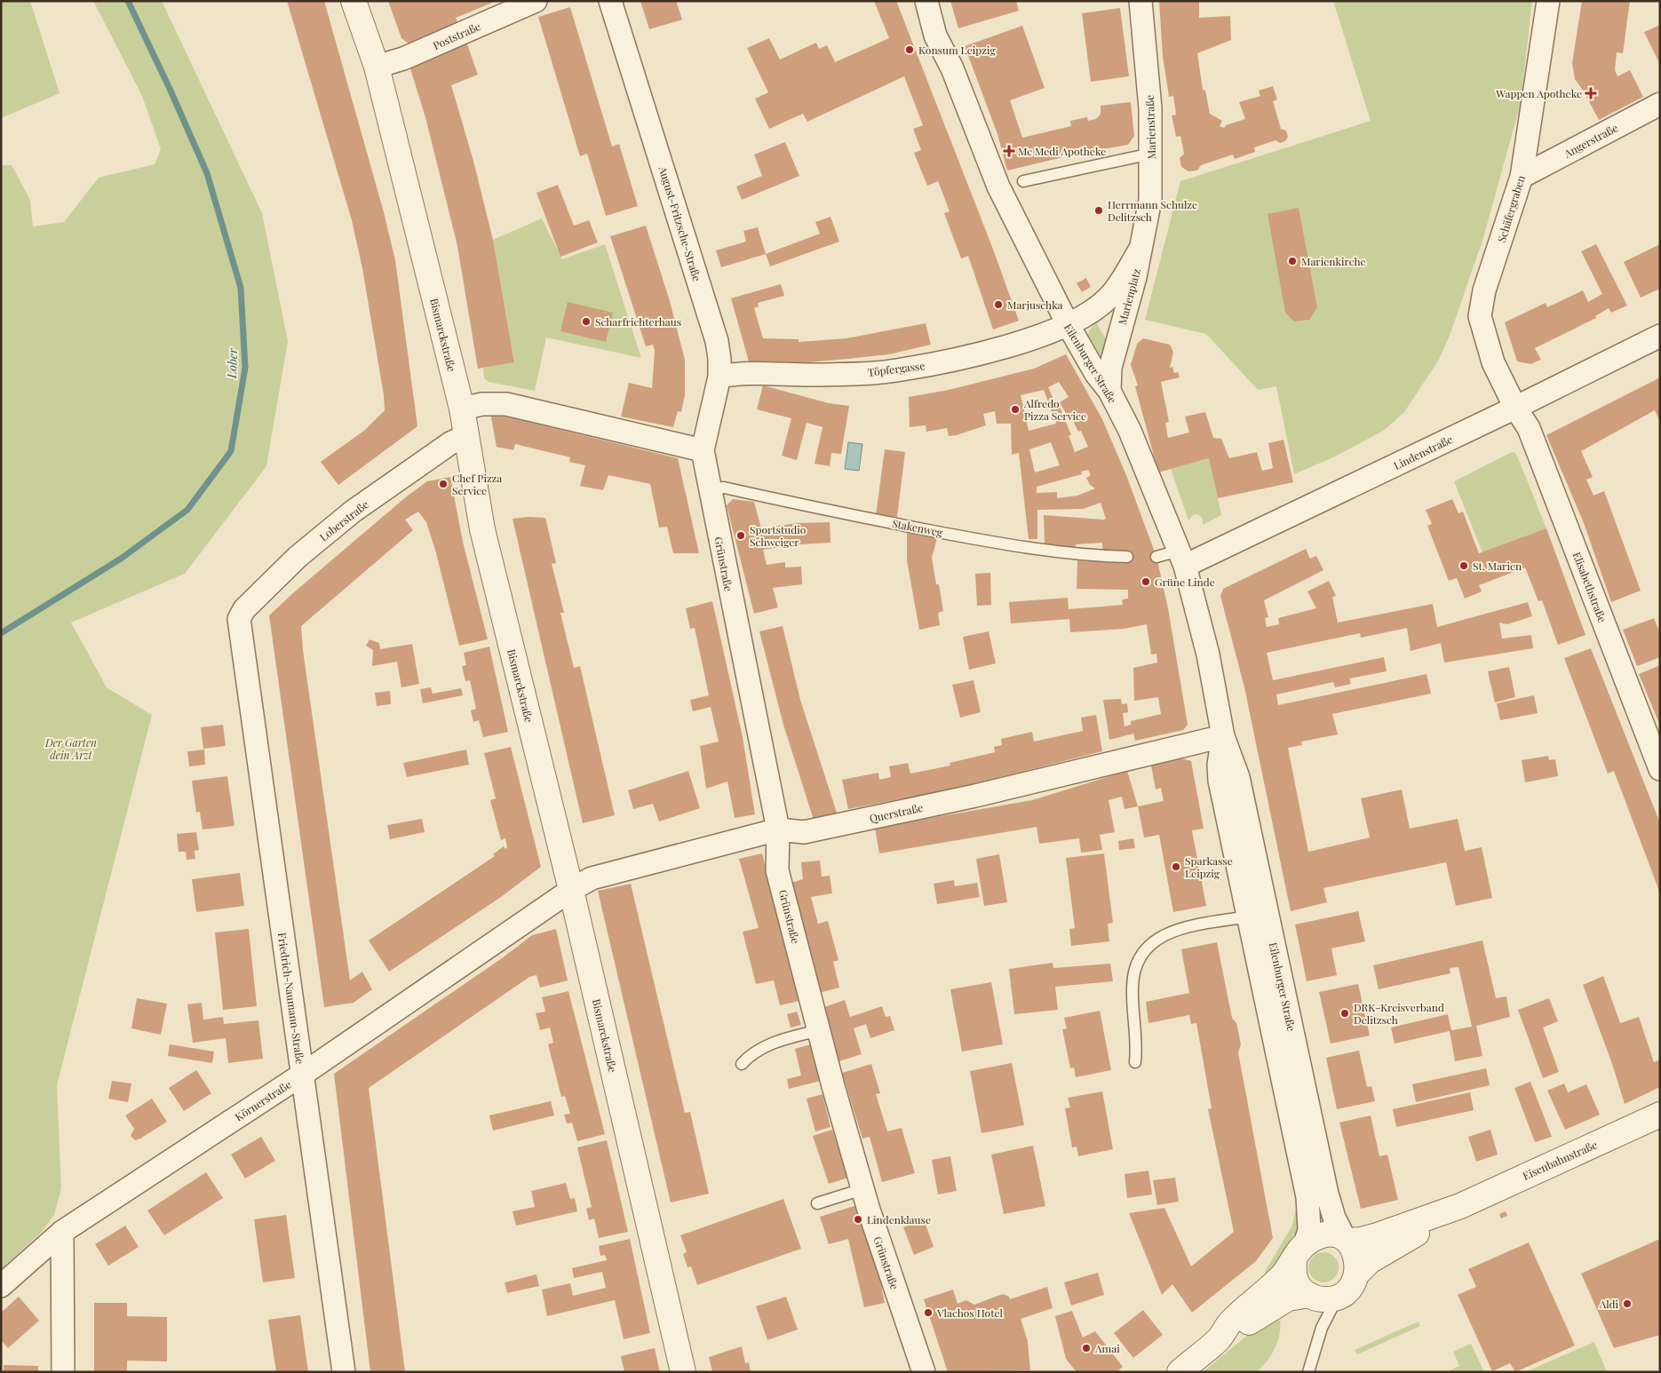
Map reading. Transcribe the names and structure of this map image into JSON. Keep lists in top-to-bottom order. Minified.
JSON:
{"streets":{"street":["Poststraße","Marienstraße","Angerstraße","Schäfergraben","August-Fritzsche-Straße","Marienplatz","Bismarckstraße","Eilenburger Straße","Töpfergasse","Lindenstraße","Loberstraße","Grünstraße","Elisabethstraße","Querstraße","Friedrich-Naumann-Straße","Körnerstraße","Eisenbahnstraße"],"lane":["Stakenweg"]},"crossings":[["Poststraße","Bismarckstraße"],["Marienstraße","Marienplatz"],["Angerstraße","Schäfergraben"],["Schäfergraben","Lindenstraße"],["Schäfergraben","Elisabethstraße"],["August-Fritzsche-Straße","Töpfergasse"],["August-Fritzsche-Straße","Grünstraße"],["Marienplatz","Eilenburger Straße"],["Marienplatz","Töpfergasse"],["Bismarckstraße","Loberstraße"],["Bismarckstraße","Querstraße"],["Bismarckstraße","Körnerstraße"],["Eilenburger Straße","Töpfergasse"],["Eilenburger Straße","Lindenstraße"],["Eilenburger Straße","Querstraße"],["Eilenburger Straße","Eisenbahnstraße"],["Lindenstraße","Elisabethstraße"],["Loberstraße","Friedrich-Naumann-Straße"],["Stakenweg","Grünstraße"],["Grünstraße","Querstraße"],["Querstraße","Körnerstraße"],["Friedrich-Naumann-Straße","Körnerstraße"]],"water":["Lober"],"parks":["Der Garten dein Arzt"],"places":{"other":["Konsum Leipzig","Herrmann Schulze Delitzsch","Marienkirche","Marjuschka","Scharfrichterhaus","Alfredo Pizza Service","Chef Pizza Service","Sportstudio Schweiger","St. Marien","Grüne Linde","Sparkasse Leipzig","DRK-Kreisverband Delitzsch","Lindenklause","Aldi","Vlachos Hotel","Amai"],"health":["Wappen Apotheke","Mc Medi Apotheke"]}}
